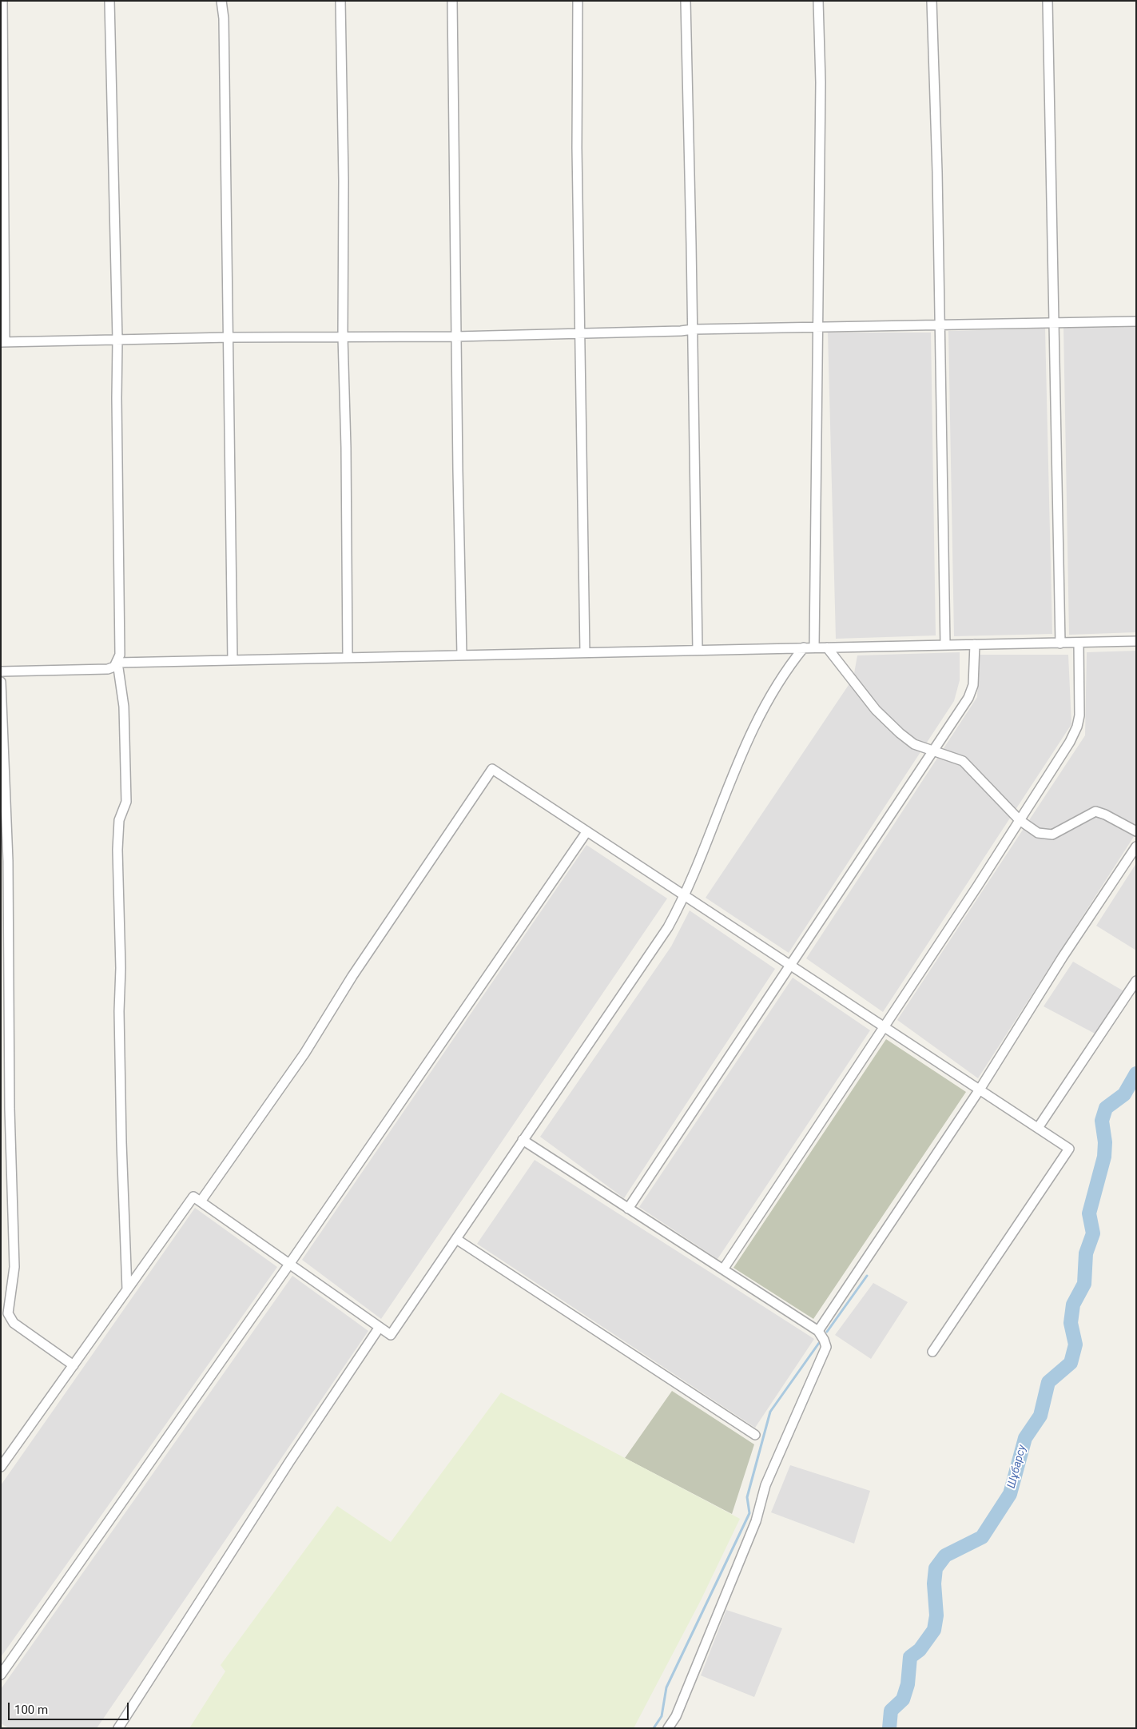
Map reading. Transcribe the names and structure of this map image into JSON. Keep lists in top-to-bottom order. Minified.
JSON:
{"water":["Шұбарсу"],"scale_bar":"100 m"}
